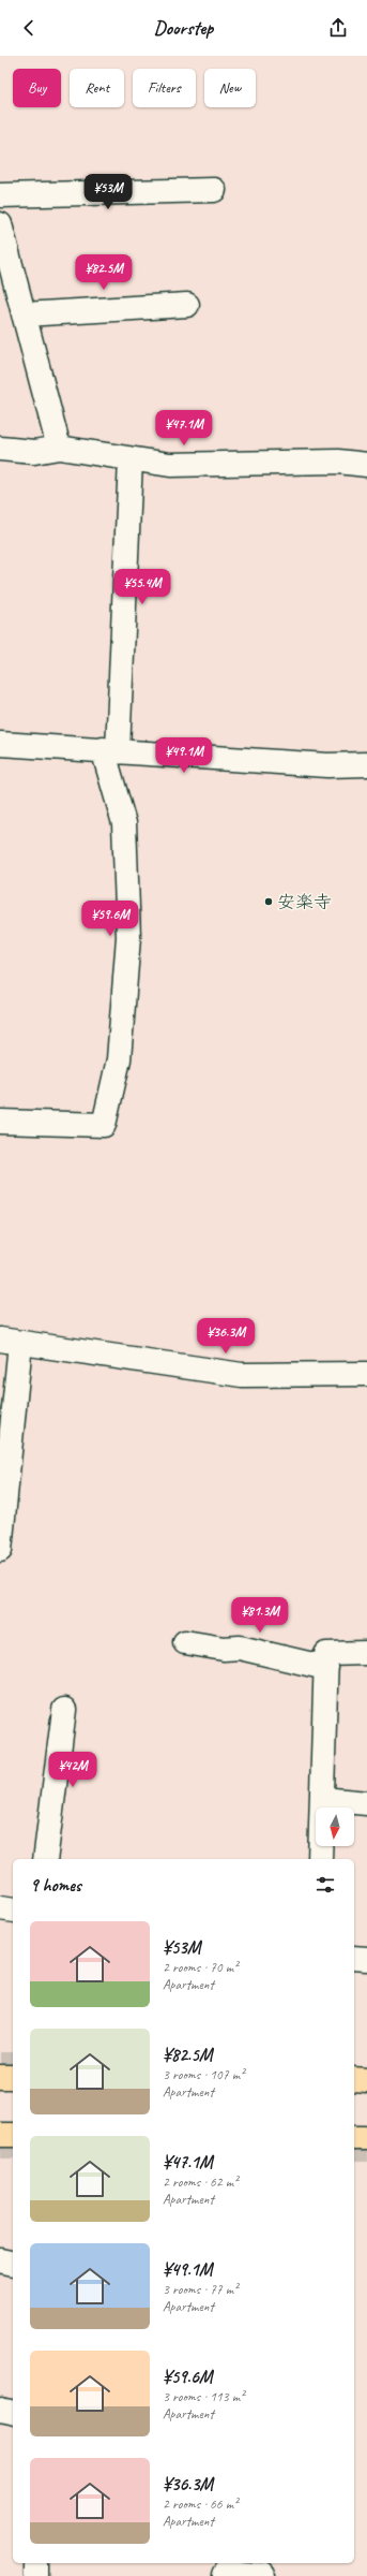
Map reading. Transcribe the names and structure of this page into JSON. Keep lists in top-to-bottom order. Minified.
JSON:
{"places":["安楽寺"],"north":"bottom","page":{"header":"Doorstep","chip":["Buy","Rent","Filters","New"],"price":["¥53M","¥82.5M","¥47.1M","¥55.4M","¥49.1M","¥59.6M","¥36.3M","¥81.3M","¥42M"],"heading":"9 homes","list":[{"name":"¥53M","note":"2 rooms · 70 m² · Apartment"},{"name":"¥82.5M","note":"3 rooms · 107 m² · Apartment"},{"name":"¥47.1M","note":"2 rooms · 62 m² · Apartment"},{"name":"¥49.1M","note":"3 rooms · 77 m² · Apartment"},{"name":"¥59.6M","note":"3 rooms · 113 m² · Apartment"},{"name":"¥36.3M","note":"2 rooms · 66 m² · Apartment"}]}}
